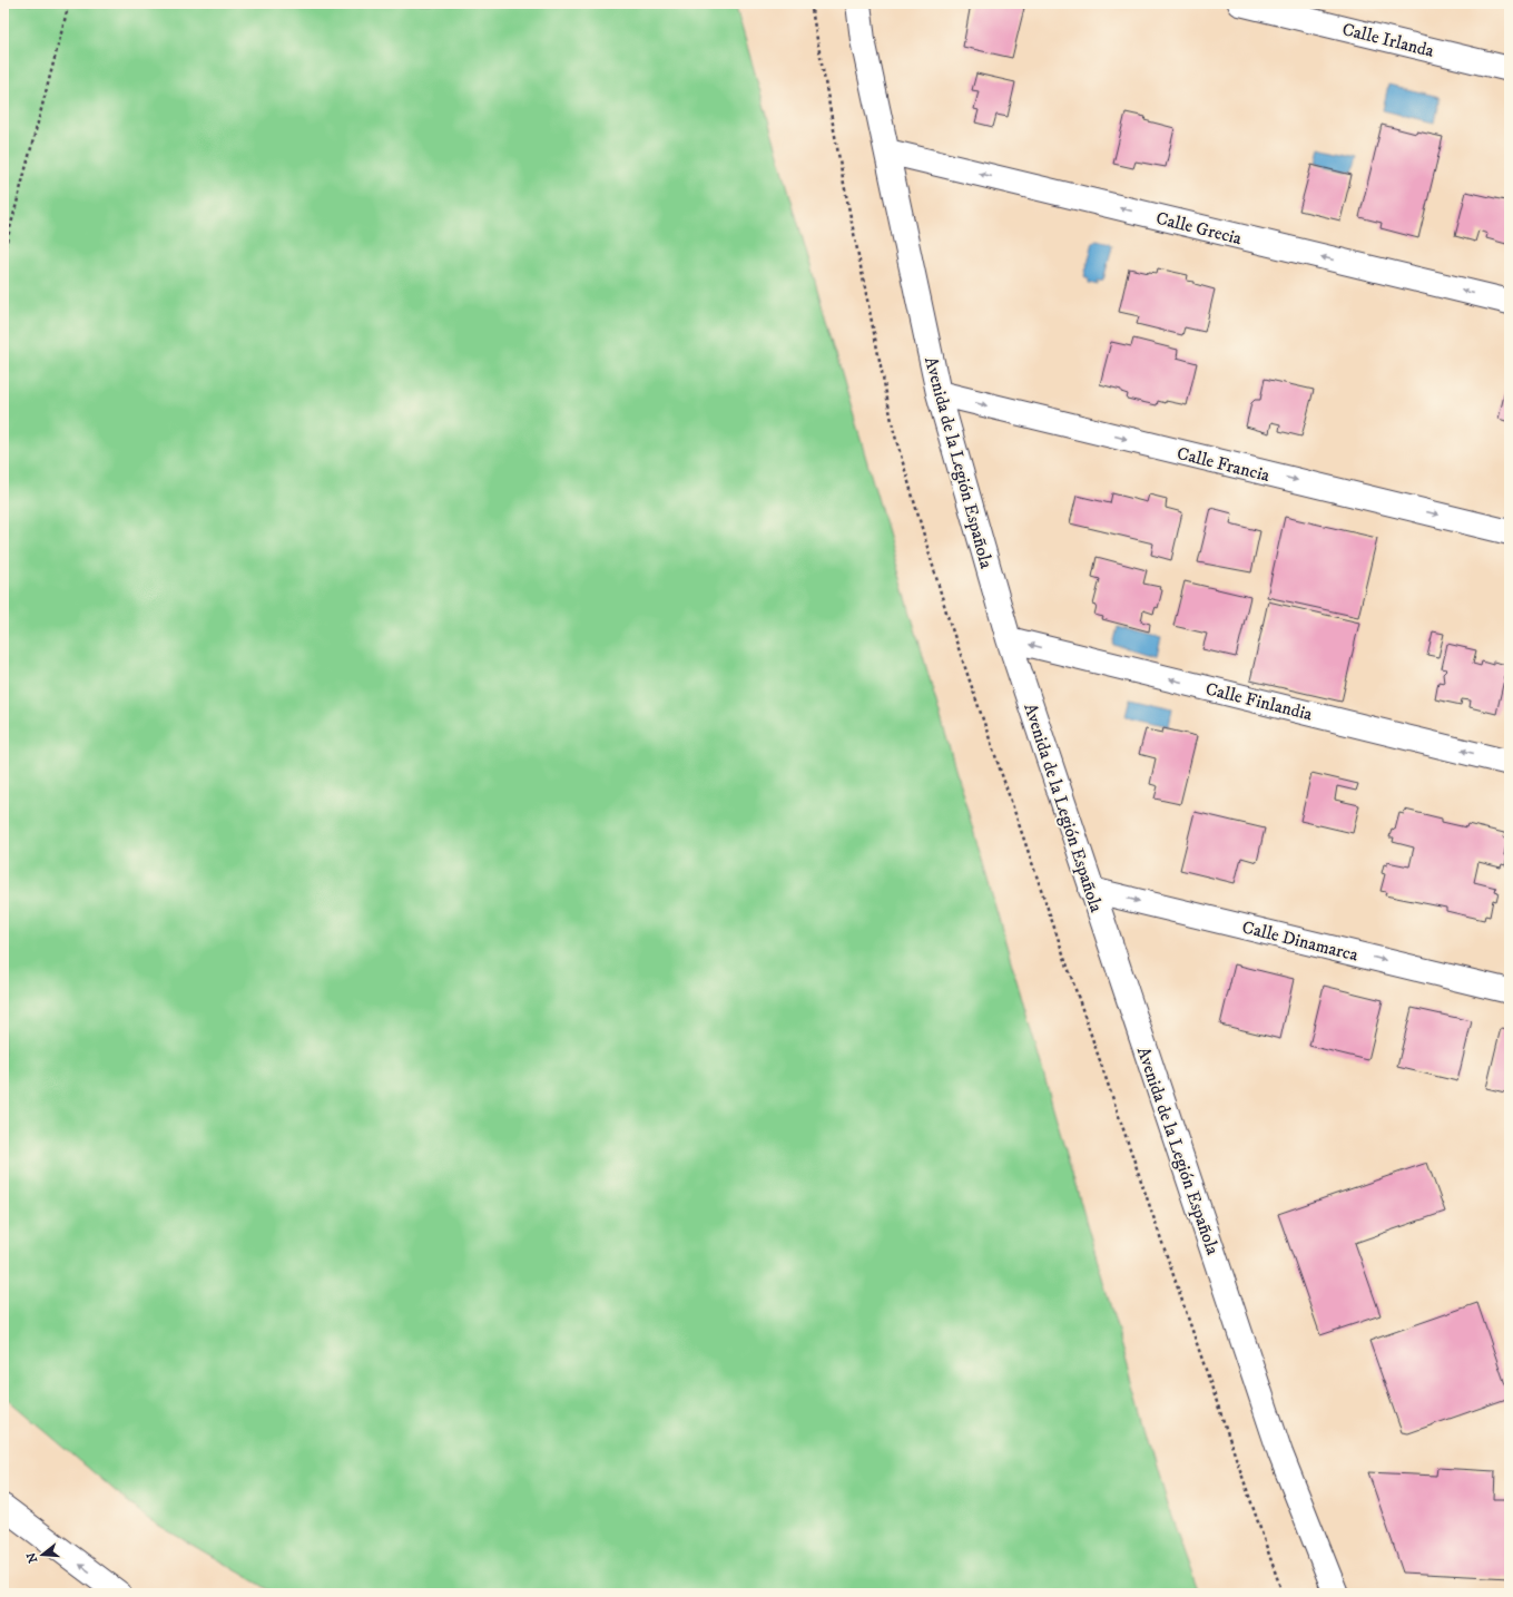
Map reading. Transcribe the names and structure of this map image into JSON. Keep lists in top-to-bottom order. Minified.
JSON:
{"streets":{"street":["Calle Irlanda","Calle Grecia","Avenida de la Legión Española","Calle Francia","Calle Finlandia","Calle Dinamarca"]},"crossings":[["Calle Grecia","Avenida de la Legión Española"],["Avenida de la Legión Española","Calle Francia"],["Avenida de la Legión Española","Calle Finlandia"],["Avenida de la Legión Española","Calle Dinamarca"]],"one_way":["Calle Grecia","Calle Francia","Calle Finlandia","Calle Dinamarca"],"north":"left"}
